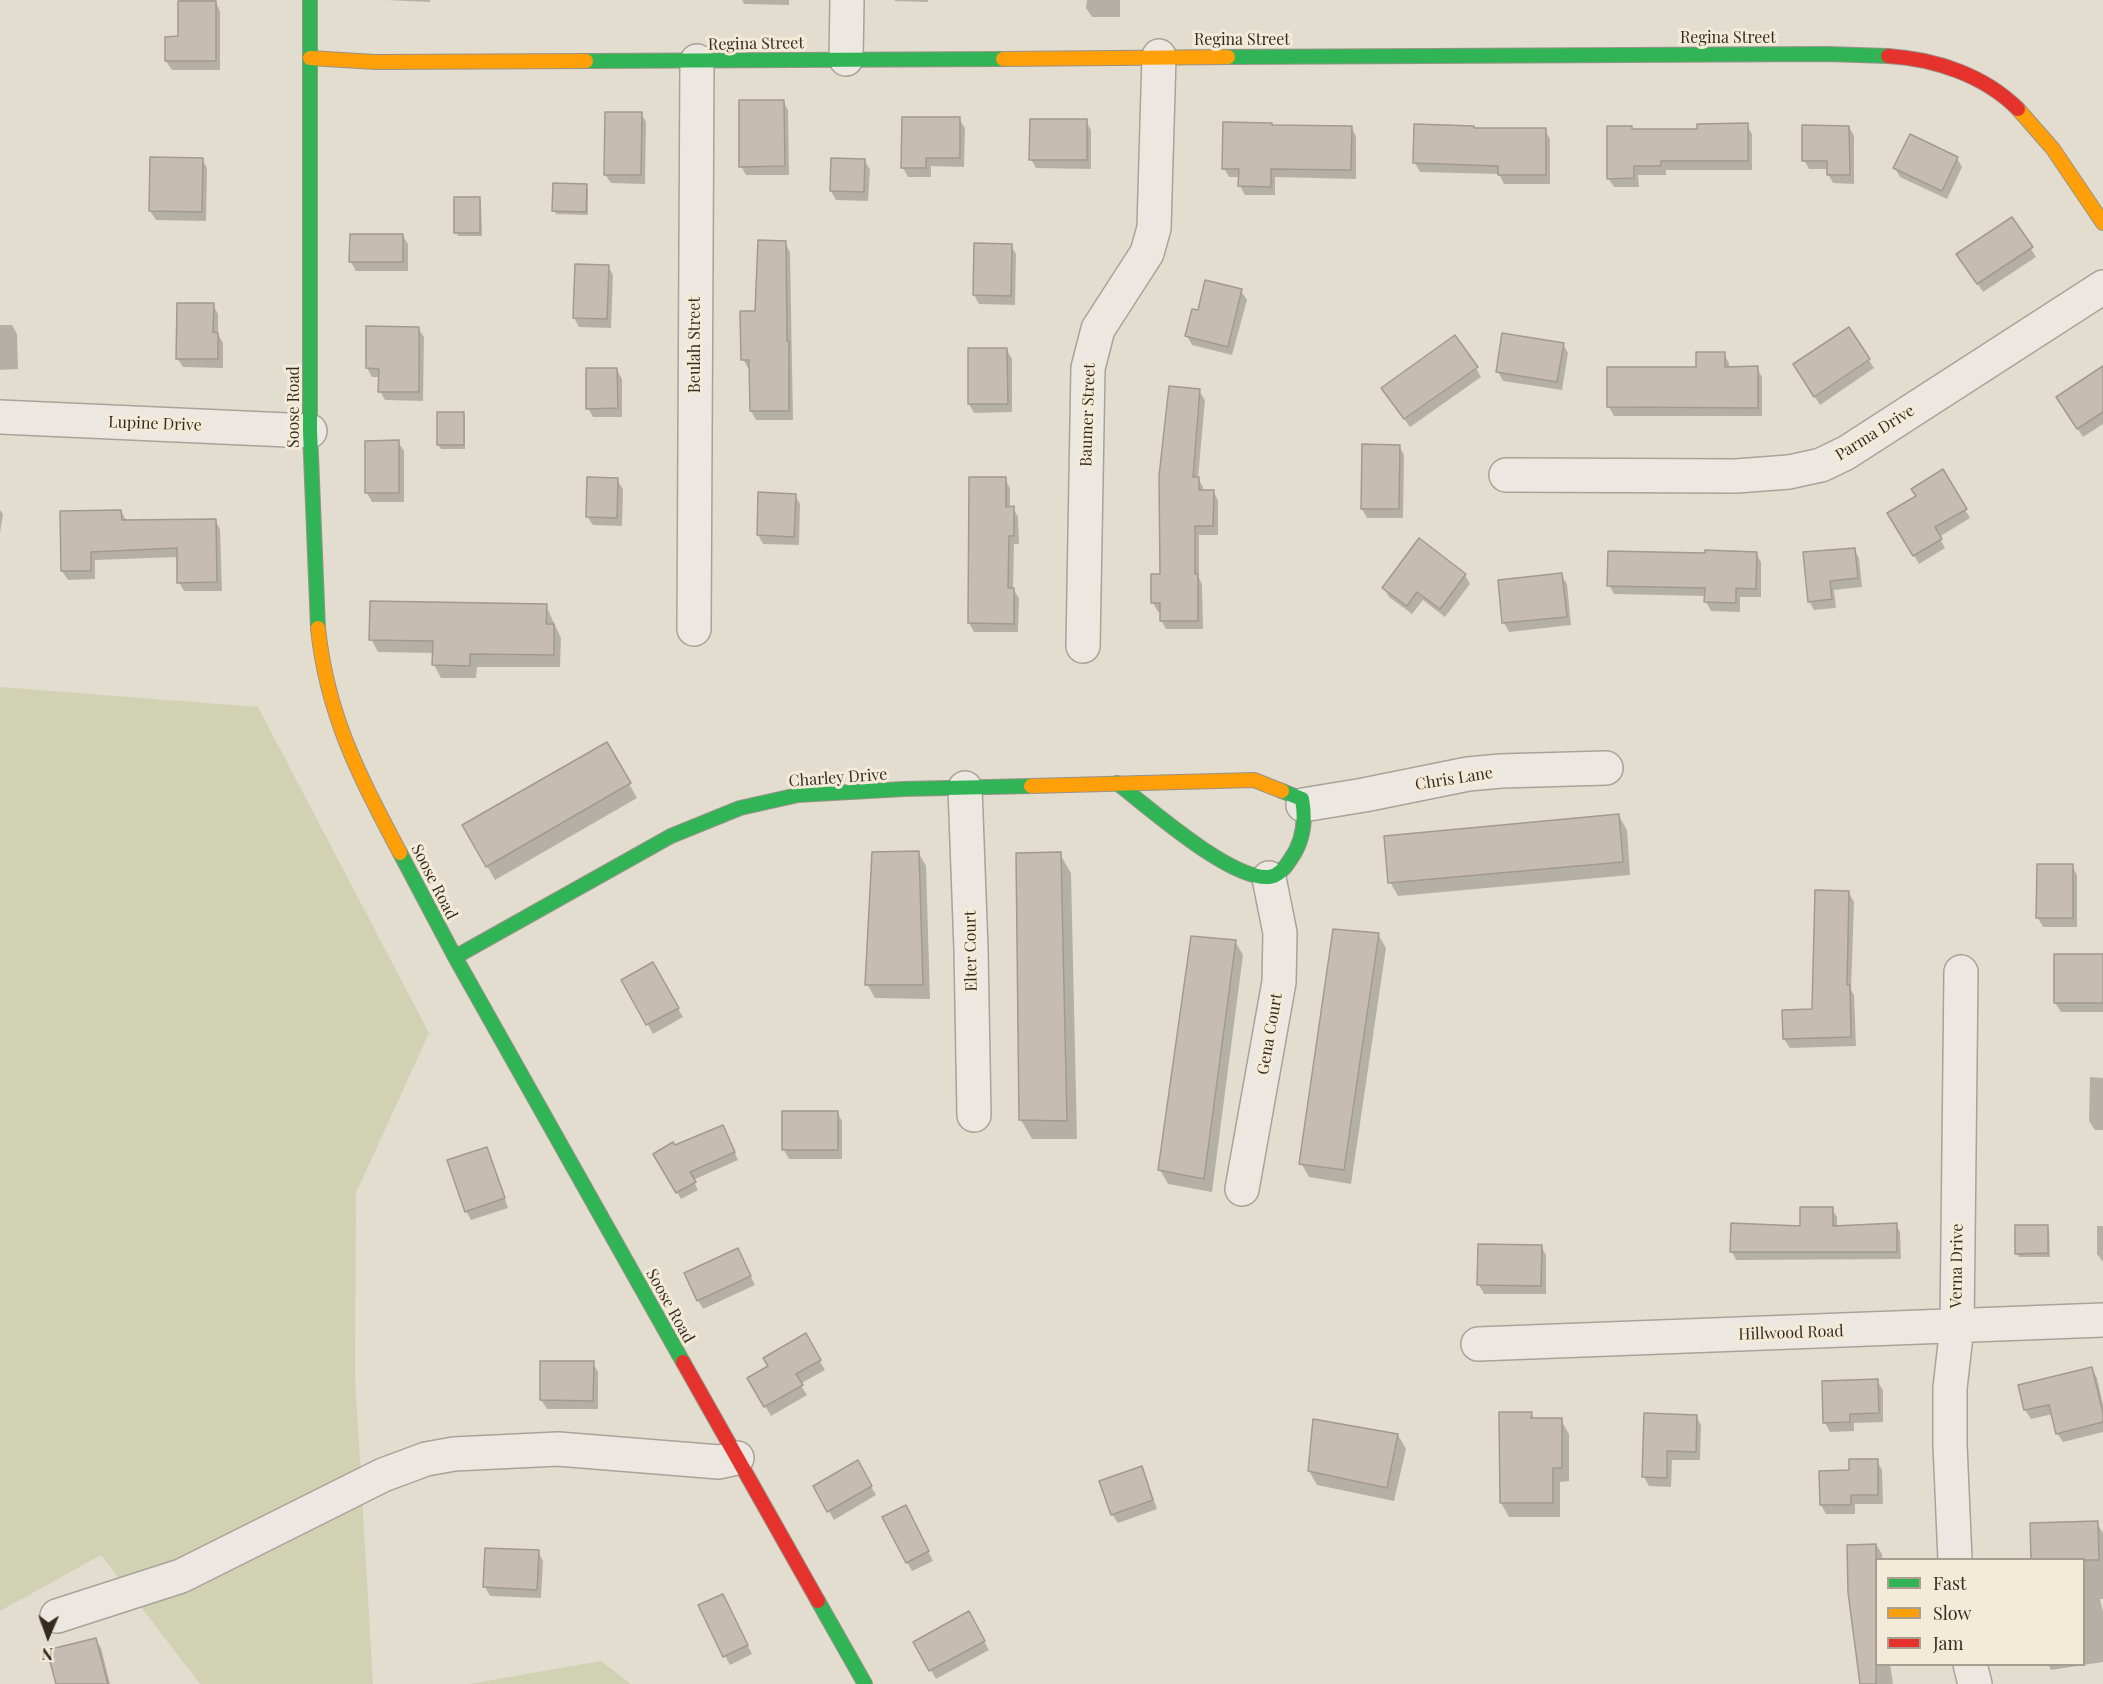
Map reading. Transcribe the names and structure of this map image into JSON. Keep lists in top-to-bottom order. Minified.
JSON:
{"streets":{"street":["Regina Street","Beulah Street","Soose Road","Baumer Street","Lupine Drive","Parma Drive","Charley Drive","Chris Lane","Elter Court","Gena Court","Verna Drive","Hillwood Road"]},"crossings":[["Regina Street","Beulah Street"],["Regina Street","Soose Road"],["Regina Street","Baumer Street"],["Soose Road","Lupine Drive"],["Soose Road","Charley Drive"],["Charley Drive","Chris Lane"],["Charley Drive","Elter Court"],["Verna Drive","Hillwood Road"]],"legend":["Fast","Slow","Jam"],"north":"bottom"}
